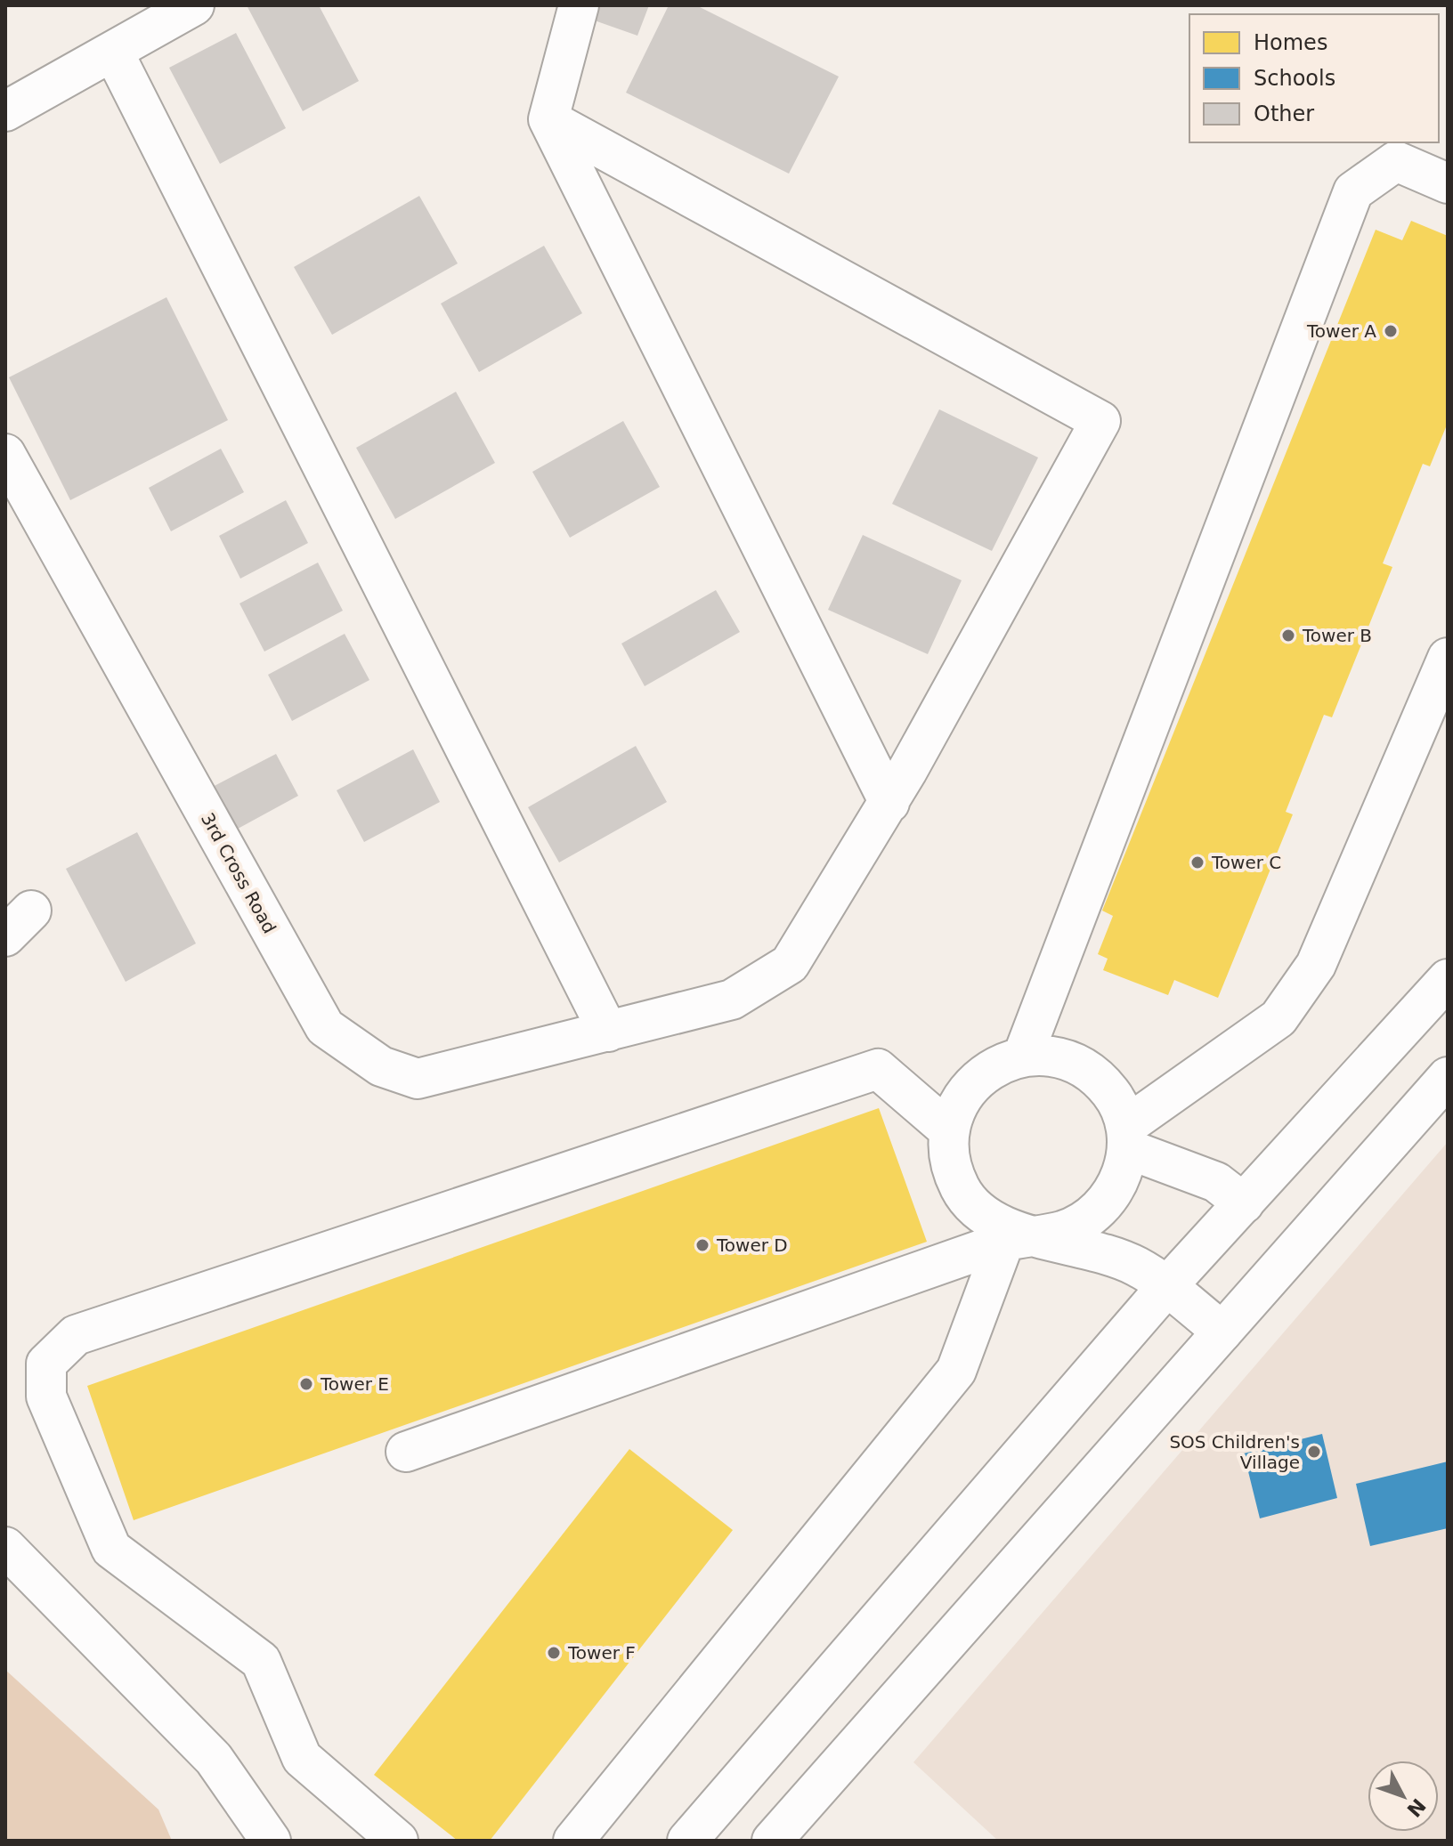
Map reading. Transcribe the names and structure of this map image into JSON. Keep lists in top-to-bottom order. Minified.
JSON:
{"streets":{"street":["3rd Cross Road"]},"places":["Tower A","Tower B","Tower C","Tower D","Tower E","SOS Children's Village","Tower F"],"legend":["Homes","Schools","Other"],"north":"bottom right"}
